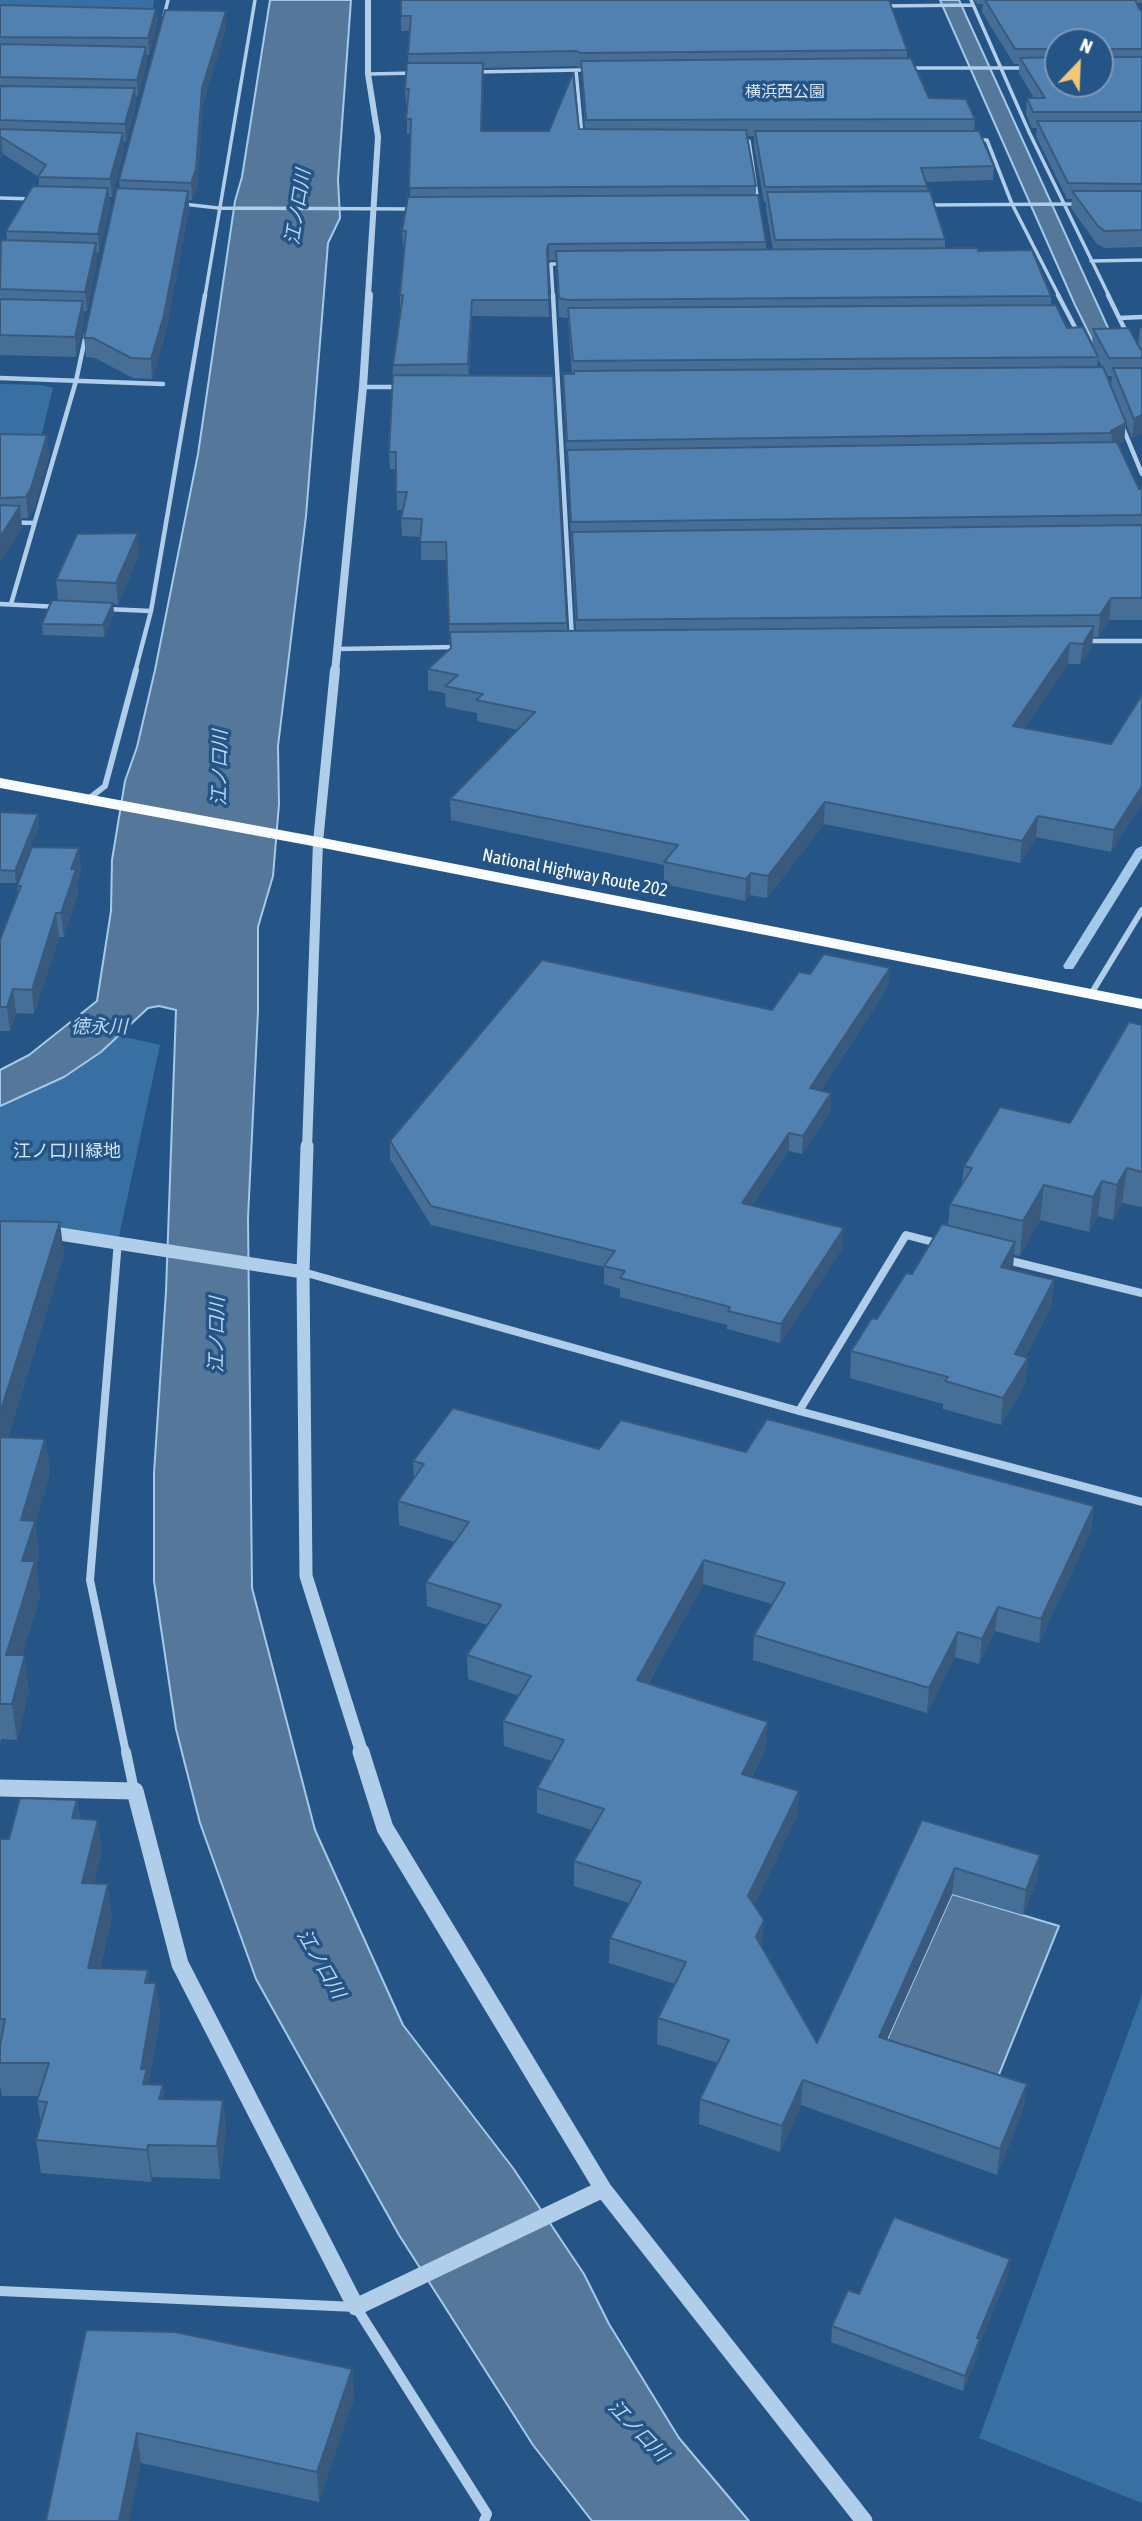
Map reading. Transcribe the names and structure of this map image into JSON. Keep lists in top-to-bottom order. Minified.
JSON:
{"streets":{"highway":["National Highway Route 202"]},"water":["江ノ口川","徳永川"],"parks":["横浜西公園","江ノ口川緑地"],"north":"top right"}
